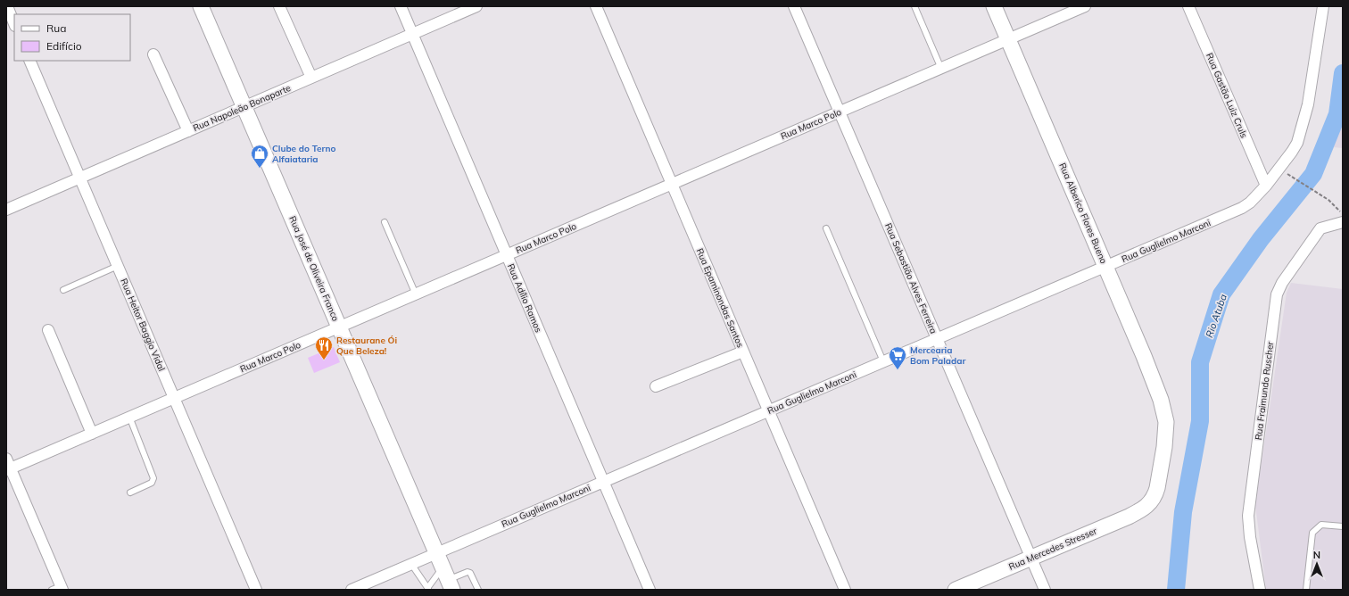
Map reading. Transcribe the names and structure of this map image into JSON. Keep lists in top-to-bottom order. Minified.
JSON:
{"streets":{"street":["Rua Gastão Luiz Cruls","Rua Napoleão Bonaparte","Rua Marco Polo","Rua Alberico Flores Bueno","Rua Guglielmo Marconi","Rua José de Oliveira Franco","Rua Sebastião Alves Ferreira","Rua Adílio Ramos","Rua Epaminondas Santos","Rua Heitor Baggio Vidal","Rua Fraimundo Ruscher","Rua Mercedes Stresser"]},"crossings":[["Rua Gastão Luiz Cruls","Rua Guglielmo Marconi"],["Rua Napoleão Bonaparte","Rua José de Oliveira Franco"],["Rua Napoleão Bonaparte","Rua Adílio Ramos"],["Rua Napoleão Bonaparte","Rua Heitor Baggio Vidal"],["Rua Marco Polo","Rua Alberico Flores Bueno"],["Rua Marco Polo","Rua José de Oliveira Franco"],["Rua Marco Polo","Rua Sebastião Alves Ferreira"],["Rua Marco Polo","Rua Adílio Ramos"],["Rua Marco Polo","Rua Epaminondas Santos"],["Rua Marco Polo","Rua Heitor Baggio Vidal"],["Rua Alberico Flores Bueno","Rua Guglielmo Marconi"],["Rua Alberico Flores Bueno","Rua Mercedes Stresser"],["Rua Guglielmo Marconi","Rua José de Oliveira Franco"],["Rua Guglielmo Marconi","Rua Sebastião Alves Ferreira"],["Rua Guglielmo Marconi","Rua Adílio Ramos"],["Rua Guglielmo Marconi","Rua Epaminondas Santos"],["Rua Sebastião Alves Ferreira","Rua Mercedes Stresser"]],"water":["Rio Atuba"],"places":{"shop":["Clube do Terno Alfaiataria"],"restaurant":["Restaurane Ói Que Beleza!"],"supermarket":["Mercearia Bom Paladar"]},"legend":["Rua","Edifício"],"north":"top"}
